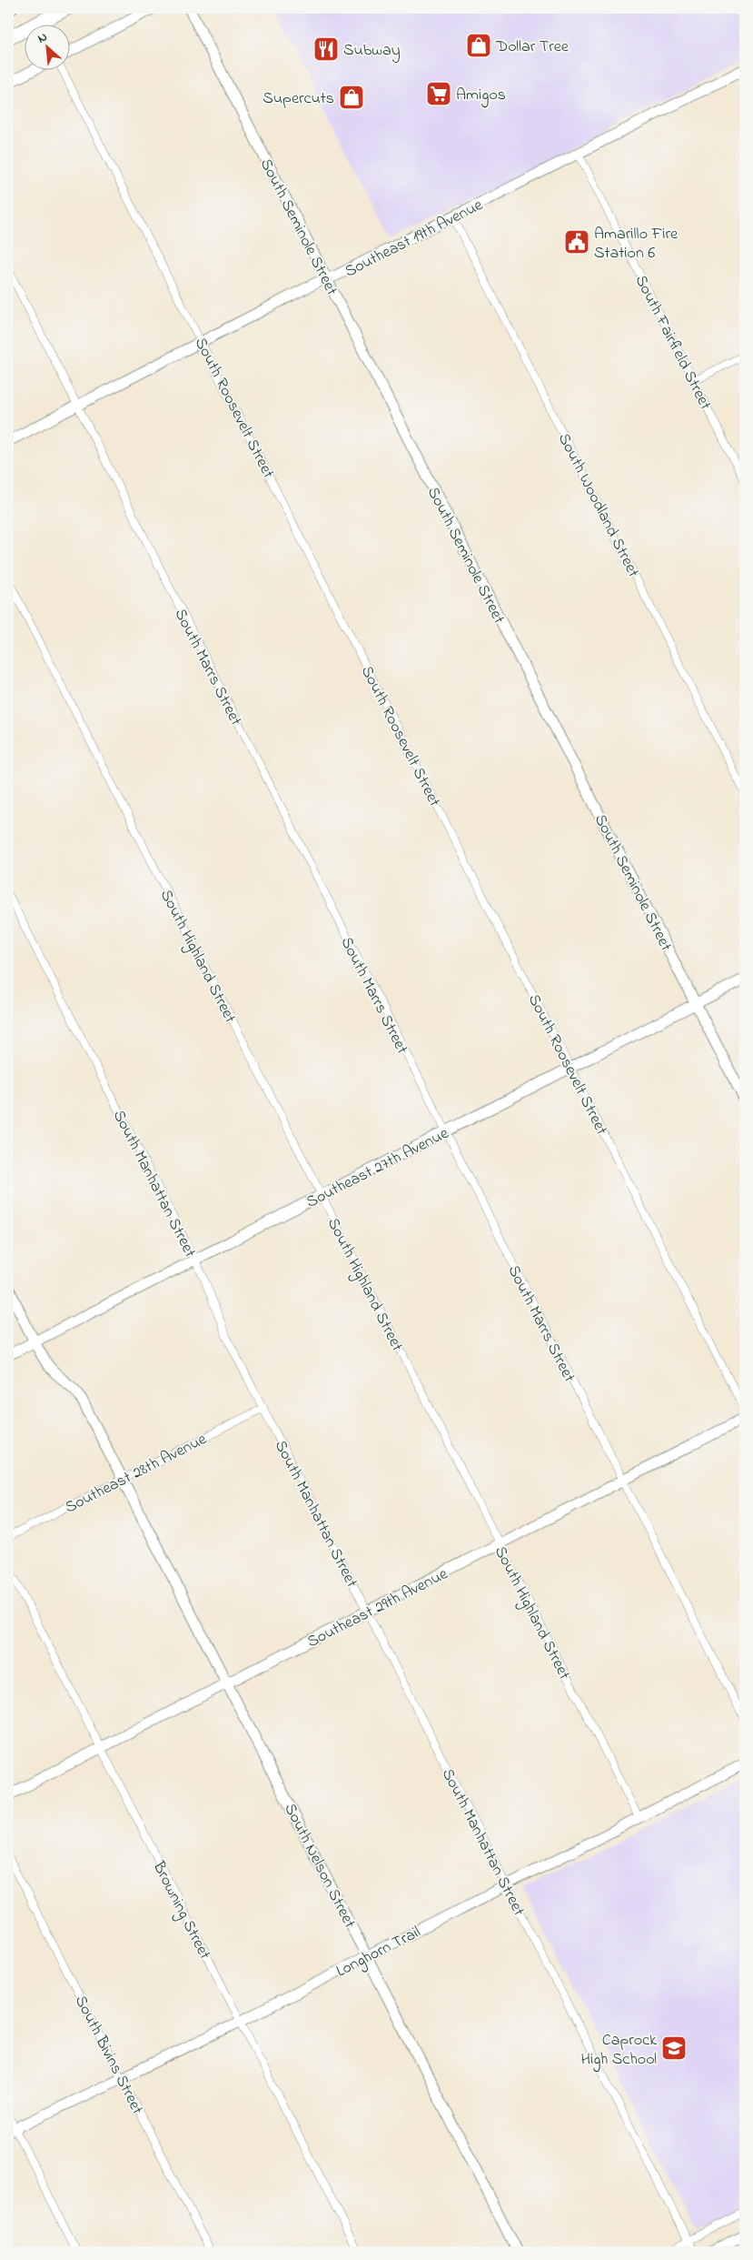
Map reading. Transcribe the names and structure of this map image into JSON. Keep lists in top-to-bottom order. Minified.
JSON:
{"streets":{"street":["South Seminole Street","Southeast 19th Avenue","South Fairfield Street","South Roosevelt Street","South Woodland Street","South Marrs Street","South Highland Street","Southeast 27th Avenue","South Manhattan Street","Southeast 28th Avenue","Southeast 29th Avenue","South Nelson Street","Browning Street","Longhorn Trail","South Bivins Street"]},"crossings":[["South Seminole Street","Southeast 19th Avenue"],["South Seminole Street","Southeast 27th Avenue"],["Southeast 19th Avenue","South Fairfield Street"],["Southeast 19th Avenue","South Roosevelt Street"],["Southeast 19th Avenue","South Woodland Street"],["Southeast 19th Avenue","South Marrs Street"],["South Roosevelt Street","Southeast 27th Avenue"],["South Marrs Street","Southeast 27th Avenue"],["South Marrs Street","Southeast 29th Avenue"],["South Highland Street","Southeast 27th Avenue"],["South Highland Street","Southeast 29th Avenue"],["South Highland Street","Longhorn Trail"],["Southeast 27th Avenue","South Manhattan Street"],["Southeast 27th Avenue","South Nelson Street"],["South Manhattan Street","Southeast 28th Avenue"],["South Manhattan Street","Southeast 29th Avenue"],["South Manhattan Street","Longhorn Trail"],["Southeast 28th Avenue","South Nelson Street"],["Southeast 29th Avenue","South Nelson Street"],["Southeast 29th Avenue","Browning Street"],["South Nelson Street","Longhorn Trail"],["Browning Street","Longhorn Trail"],["Longhorn Trail","South Bivins Street"]],"places":{"shop":["Dollar Tree","Supercuts"],"restaurant":["Subway"],"supermarket":["Amigos"],"public building":["Amarillo Fire Station 6"],"school or university":["Caprock High School"]},"north":"top left"}
